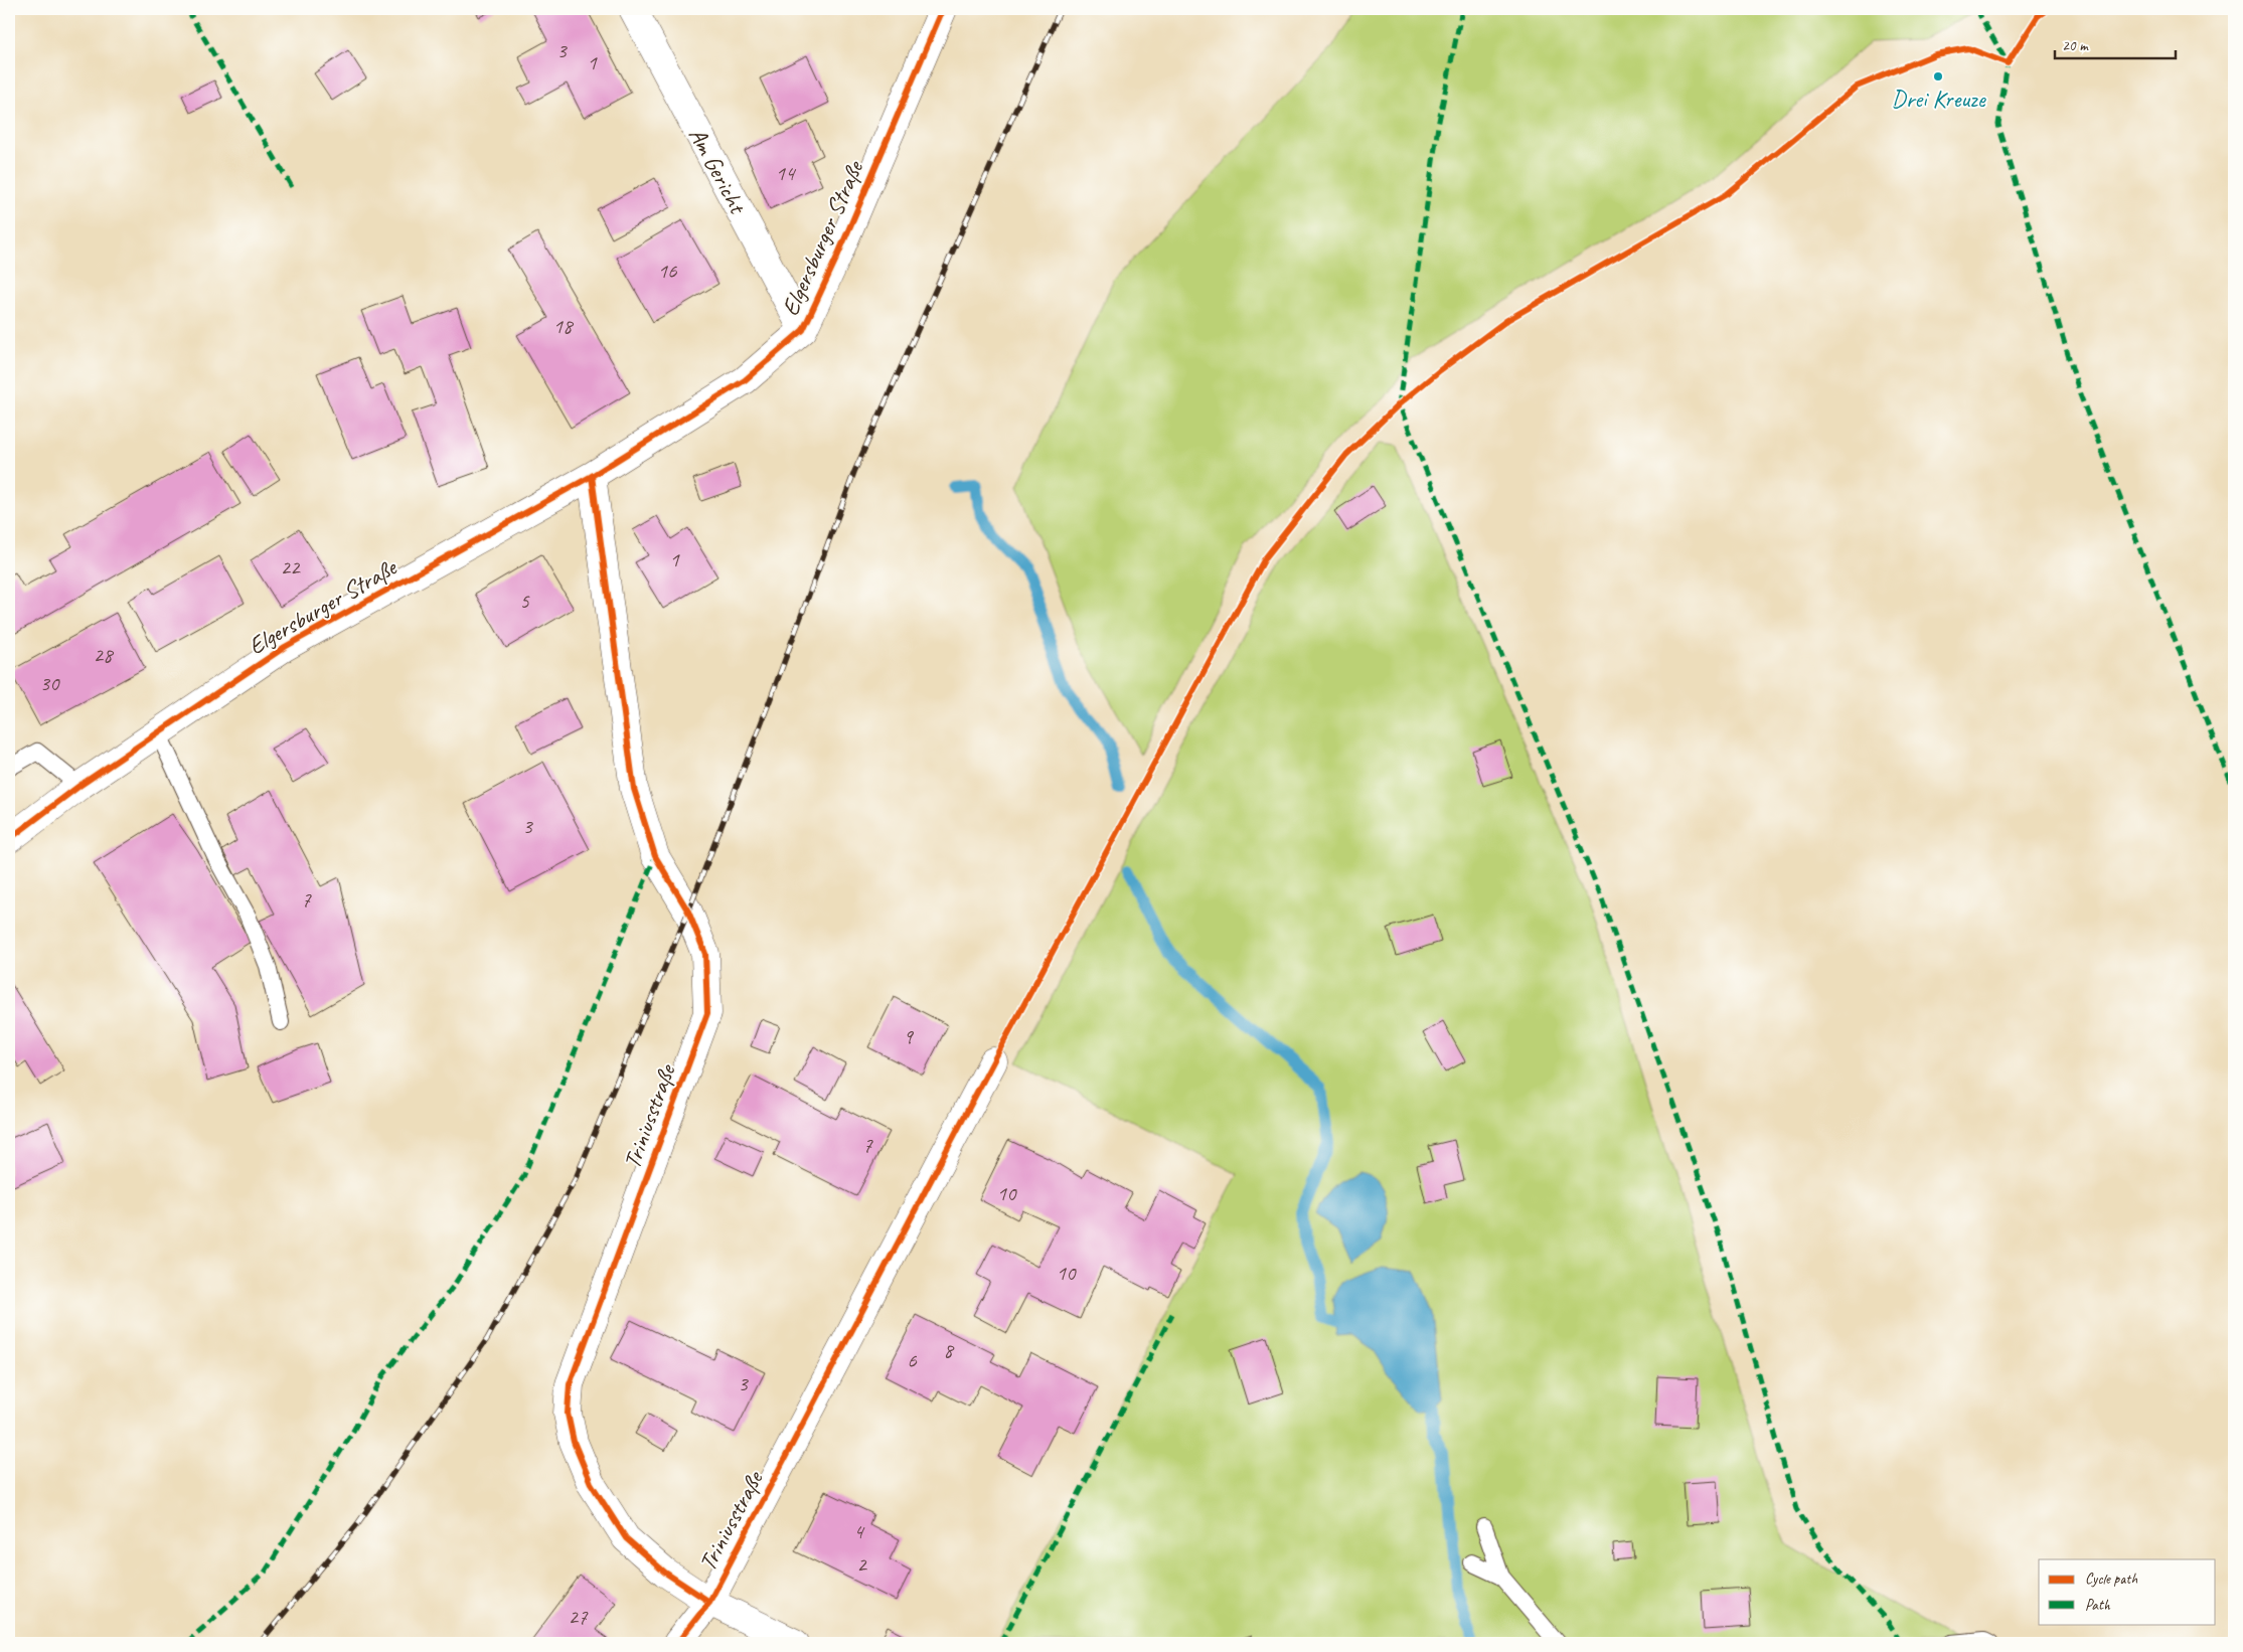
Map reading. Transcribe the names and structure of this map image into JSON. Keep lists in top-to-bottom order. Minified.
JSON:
{"streets":{"street":["Am Gericht","Elgersburger Straße","Triniusstraße"]},"crossings":[["Am Gericht","Elgersburger Straße"],["Elgersburger Straße","Triniusstraße"]],"places":["Drei Kreuze"],"house_numbers":["3","1","14","16","18","1","22","5","28","30","3","7","9","7","10","10","8","6","3","4","2","27"],"legend":["Cycle path","Path"],"scale_bar":"20 m"}
